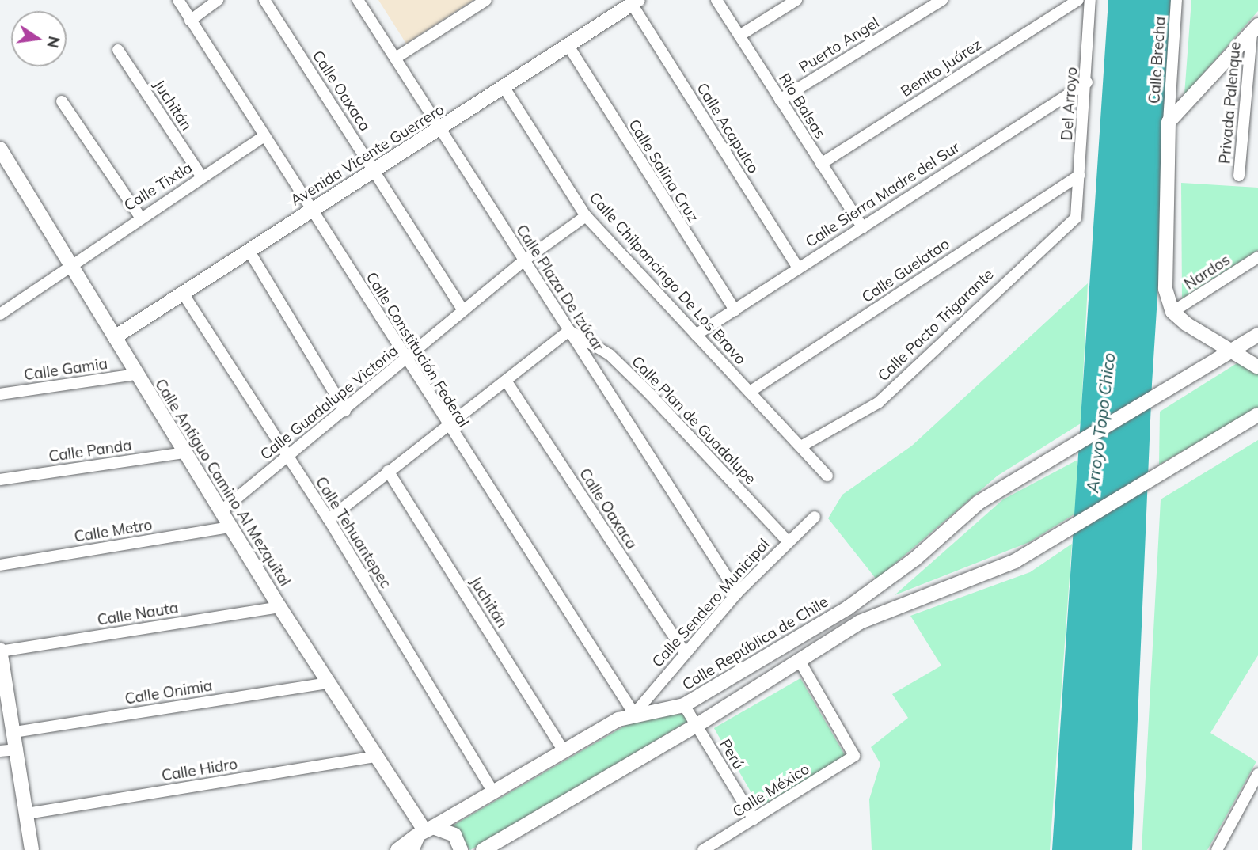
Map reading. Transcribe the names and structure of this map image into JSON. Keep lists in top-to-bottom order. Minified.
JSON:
{"streets":{"street":["Puerto Angel","Calle Brecha","Benito Juárez","Calle Oaxaca","Privada Palenque","Del Arroyo","Juchitán","Rio Balsas","Calle Acapulco","Avenida Vicente Guerrero","Calle Salina Cruz","Calle Tixtla","Calle Sierra Madre del Sur","Calle Guelatao","Nardos","Calle Chilpancingo De Los Bravo","Calle Plaza De Izúcar","Calle Pacto Trigarante","Calle Constitución Federal","Calle Gamia","Calle Guadalupe Victoria","Calle Plan de Guadalupe","Calle Panda","Calle Antiguo Camino Al Mezquital","Calle Metro","Calle Tehuantepec","Calle Sendero Municipal","Calle Nauta","Calle República de Chile","Calle Onimia","Perú","Calle Hidro","Calle México"]},"crossings":[["Puerto Angel","Rio Balsas"],["Benito Juárez","Rio Balsas"],["Calle Oaxaca","Avenida Vicente Guerrero"],["Calle Oaxaca","Calle Guadalupe Victoria"],["Calle Oaxaca","Calle Sendero Municipal"],["Del Arroyo","Calle Sierra Madre del Sur"],["Del Arroyo","Calle Guelatao"],["Del Arroyo","Calle Pacto Trigarante"],["Juchitán","Calle Tixtla"],["Juchitán","Calle República de Chile"],["Rio Balsas","Calle Sierra Madre del Sur"],["Calle Acapulco","Avenida Vicente Guerrero"],["Calle Acapulco","Calle Sierra Madre del Sur"],["Avenida Vicente Guerrero","Calle Salina Cruz"],["Avenida Vicente Guerrero","Calle Chilpancingo De Los Bravo"],["Avenida Vicente Guerrero","Calle Plaza De Izúcar"],["Avenida Vicente Guerrero","Calle Constitución Federal"],["Avenida Vicente Guerrero","Calle Antiguo Camino Al Mezquital"],["Avenida Vicente Guerrero","Calle Tehuantepec"],["Calle Salina Cruz","Calle Sierra Madre del Sur"],["Calle Tixtla","Calle Constitución Federal"],["Calle Tixtla","Calle Antiguo Camino Al Mezquital"],["Calle Sierra Madre del Sur","Calle Chilpancingo De Los Bravo"],["Calle Guelatao","Calle Chilpancingo De Los Bravo"],["Calle Chilpancingo De Los Bravo","Calle Pacto Trigarante"],["Calle Chilpancingo De Los Bravo","Calle Guadalupe Victoria"],["Calle Plaza De Izúcar","Calle Guadalupe Victoria"],["Calle Plaza De Izúcar","Calle Plan de Guadalupe"],["Calle Plaza De Izúcar","Calle Sendero Municipal"],["Calle Constitución Federal","Calle Guadalupe Victoria"],["Calle Constitución Federal","Calle Sendero Municipal"],["Calle Constitución Federal","Calle República de Chile"],["Calle Gamia","Calle Antiguo Camino Al Mezquital"],["Calle Guadalupe Victoria","Calle Antiguo Camino Al Mezquital"],["Calle Guadalupe Victoria","Calle Tehuantepec"],["Calle Plan de Guadalupe","Calle Sendero Municipal"],["Calle Panda","Calle Antiguo Camino Al Mezquital"],["Calle Antiguo Camino Al Mezquital","Calle Metro"],["Calle Antiguo Camino Al Mezquital","Calle Nauta"],["Calle Antiguo Camino Al Mezquital","Calle República de Chile"],["Calle Antiguo Camino Al Mezquital","Calle Onimia"],["Calle Antiguo Camino Al Mezquital","Calle Hidro"],["Calle Tehuantepec","Calle República de Chile"],["Calle Sendero Municipal","Calle República de Chile"],["Calle República de Chile","Perú"],["Perú","Calle México"]],"water":["Arroyo Topo Chico"],"north":"right"}
